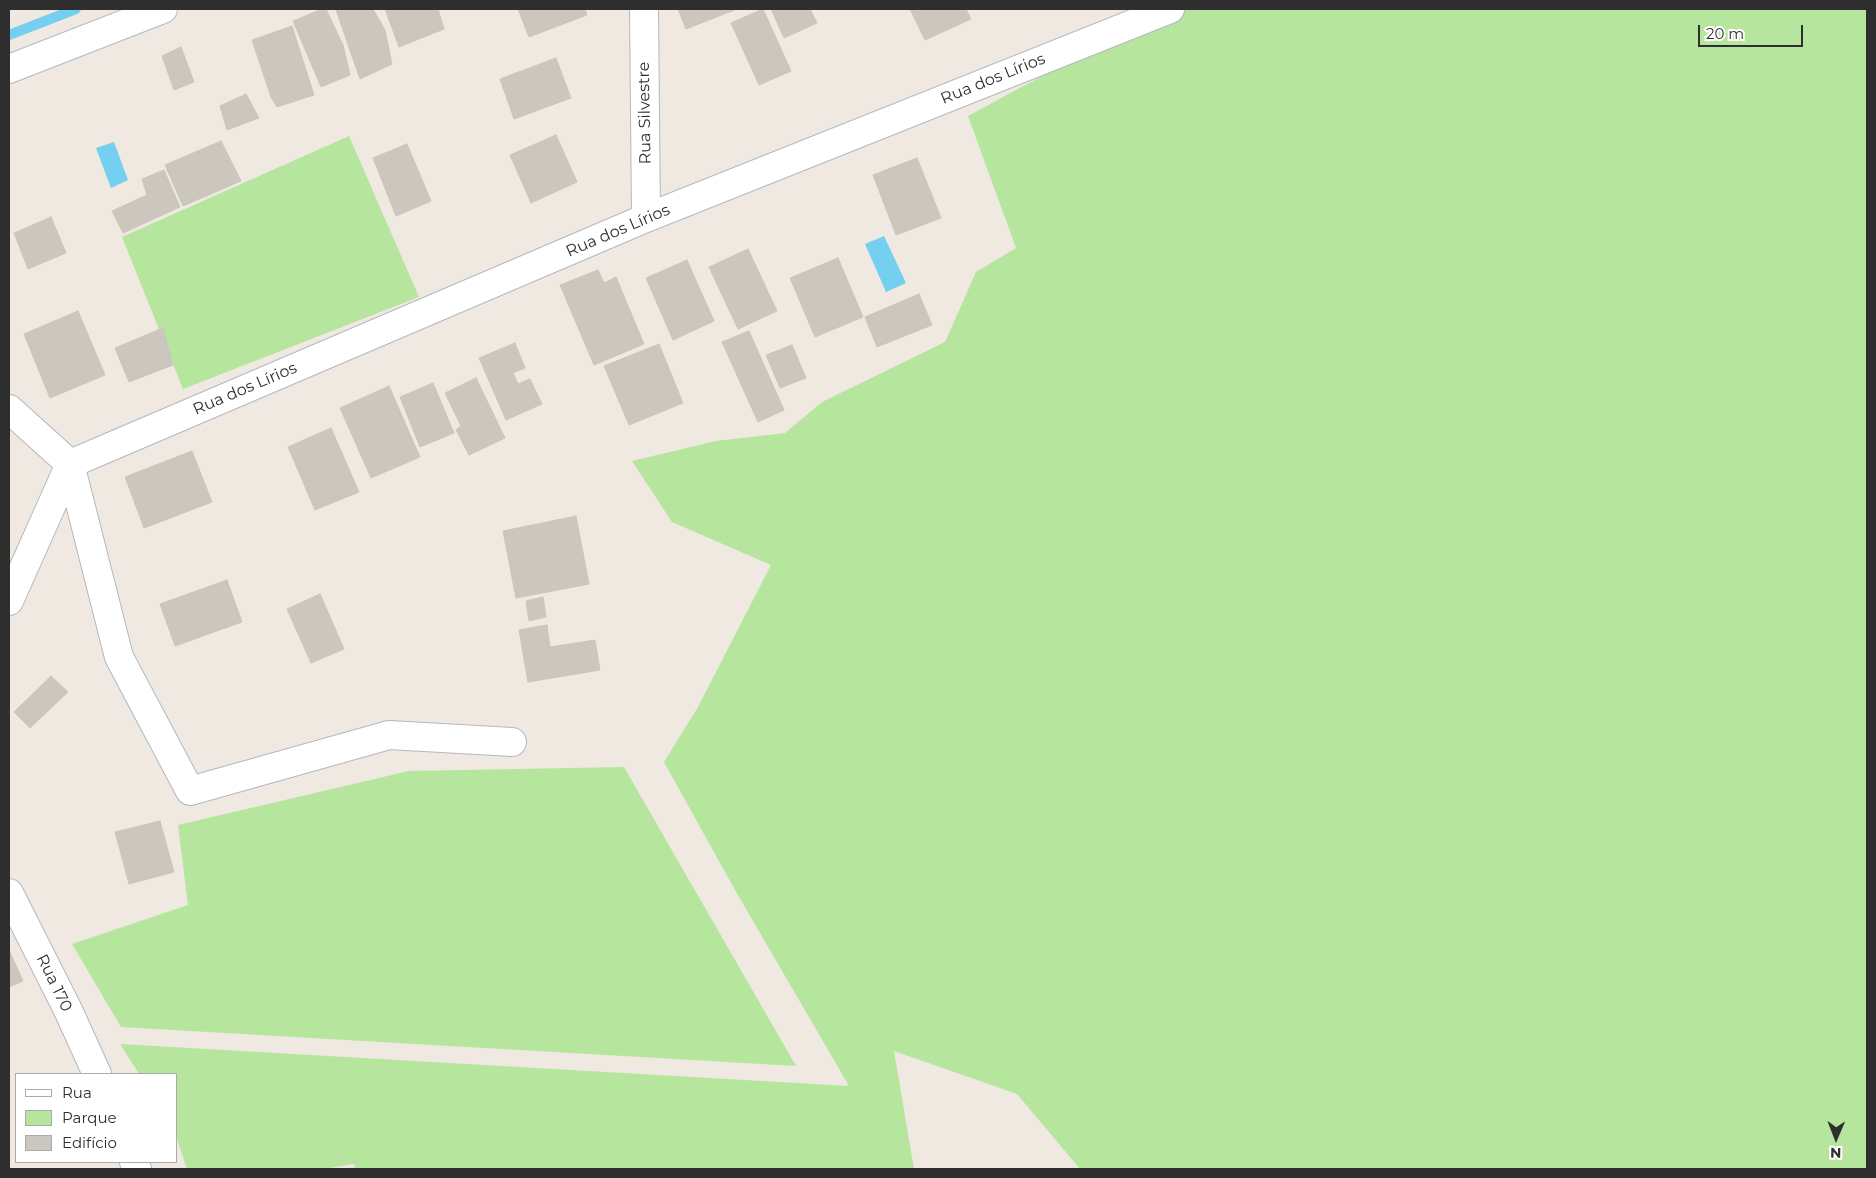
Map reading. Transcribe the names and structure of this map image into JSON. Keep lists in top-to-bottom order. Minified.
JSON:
{"streets":{"street":["Rua dos Lírios","Rua Silvestre","Rua 170"]},"crossings":[["Rua dos Lírios","Rua Silvestre"]],"legend":["Rua","Parque","Edifício"],"scale_bar":"20 m","north":"bottom"}
